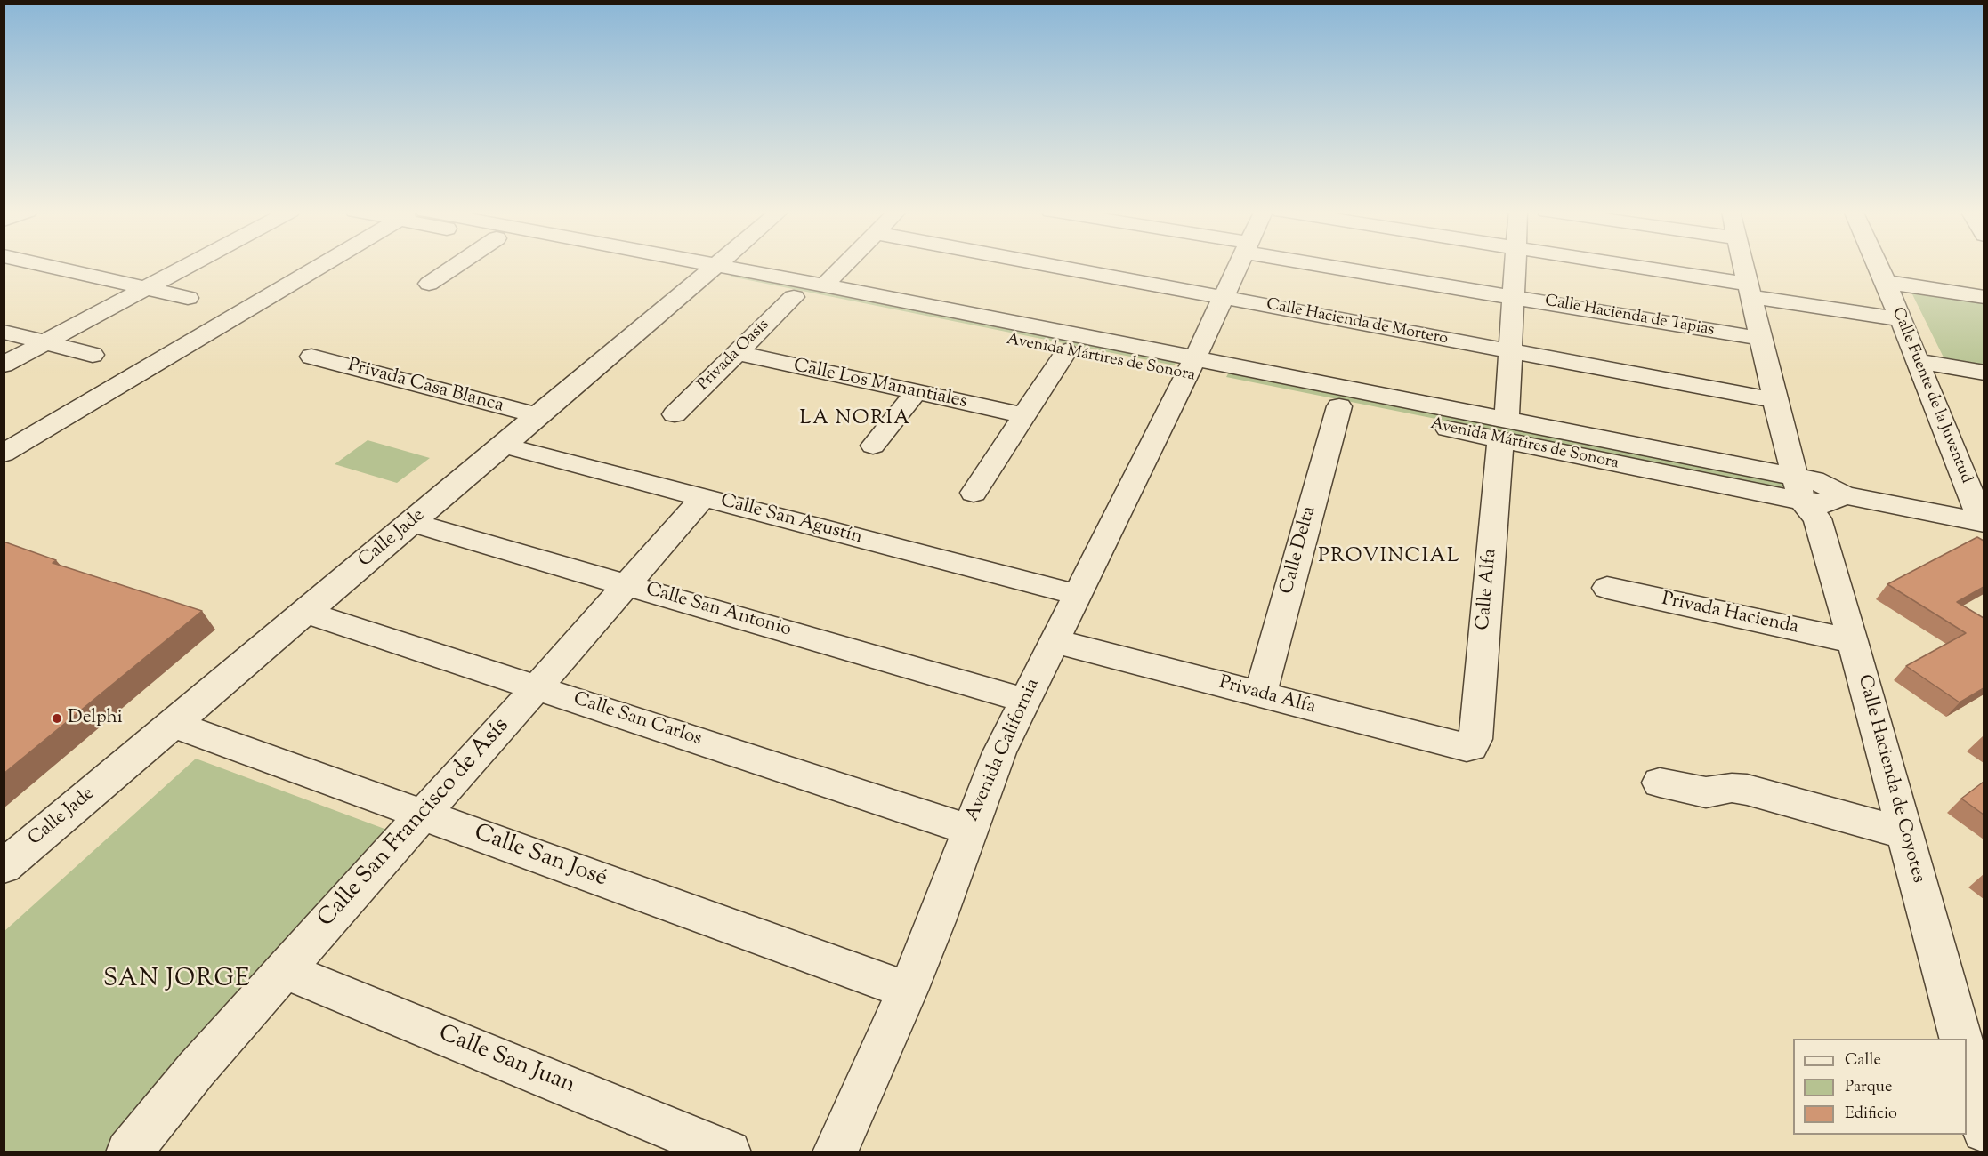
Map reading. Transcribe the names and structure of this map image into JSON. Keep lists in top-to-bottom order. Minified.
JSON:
{"streets":{"street":["Calle Hacienda de Tapias","Calle Hacienda de Mortero","Privada Oasis","Avenida Mártires de Sonora","Calle Los Manantiales","Privada Casa Blanca","Calle Fuente de la Juventud","Calle San Agustín","Calle Jade","Calle Delta","Calle Alfa","Calle San Antonio","Privada Hacienda","Privada Alfa","Calle San Carlos","Avenida California","Calle Hacienda de Coyotes","Calle San Francisco de Asís","Calle San José","Calle San Juan"]},"crossings":[["Calle Hacienda de Tapias","Calle Alfa"],["Calle Hacienda de Tapias","Calle Hacienda de Coyotes"],["Calle Hacienda de Mortero","Calle Alfa"],["Calle Hacienda de Mortero","Avenida California"],["Calle Hacienda de Mortero","Calle Hacienda de Coyotes"],["Privada Oasis","Avenida Mártires de Sonora"],["Privada Oasis","Calle Los Manantiales"],["Avenida Mártires de Sonora","Calle Fuente de la Juventud"],["Avenida Mártires de Sonora","Calle Jade"],["Avenida Mártires de Sonora","Calle Delta"],["Avenida Mártires de Sonora","Calle Alfa"],["Avenida Mártires de Sonora","Avenida California"],["Avenida Mártires de Sonora","Calle Hacienda de Coyotes"],["Privada Casa Blanca","Calle Jade"],["Calle San Agustín","Calle Jade"],["Calle San Agustín","Avenida California"],["Calle San Agustín","Calle San Francisco de Asís"],["Calle Jade","Calle San Antonio"],["Calle Jade","Calle San Carlos"],["Calle Jade","Calle San José"],["Calle Delta","Privada Alfa"],["Calle Alfa","Privada Alfa"],["Calle San Antonio","Avenida California"],["Calle San Antonio","Calle San Francisco de Asís"],["Privada Hacienda","Calle Hacienda de Coyotes"],["Privada Alfa","Avenida California"],["Calle San Carlos","Avenida California"],["Calle San Carlos","Calle San Francisco de Asís"],["Avenida California","Calle San José"],["Calle San Francisco de Asís","Calle San José"],["Calle San Francisco de Asís","Calle San Juan"]],"districts":["LA NORIA","PROVINCIAL","SAN JORGE"],"places":["Delphi"],"legend":["Calle","Parque","Edificio"]}
